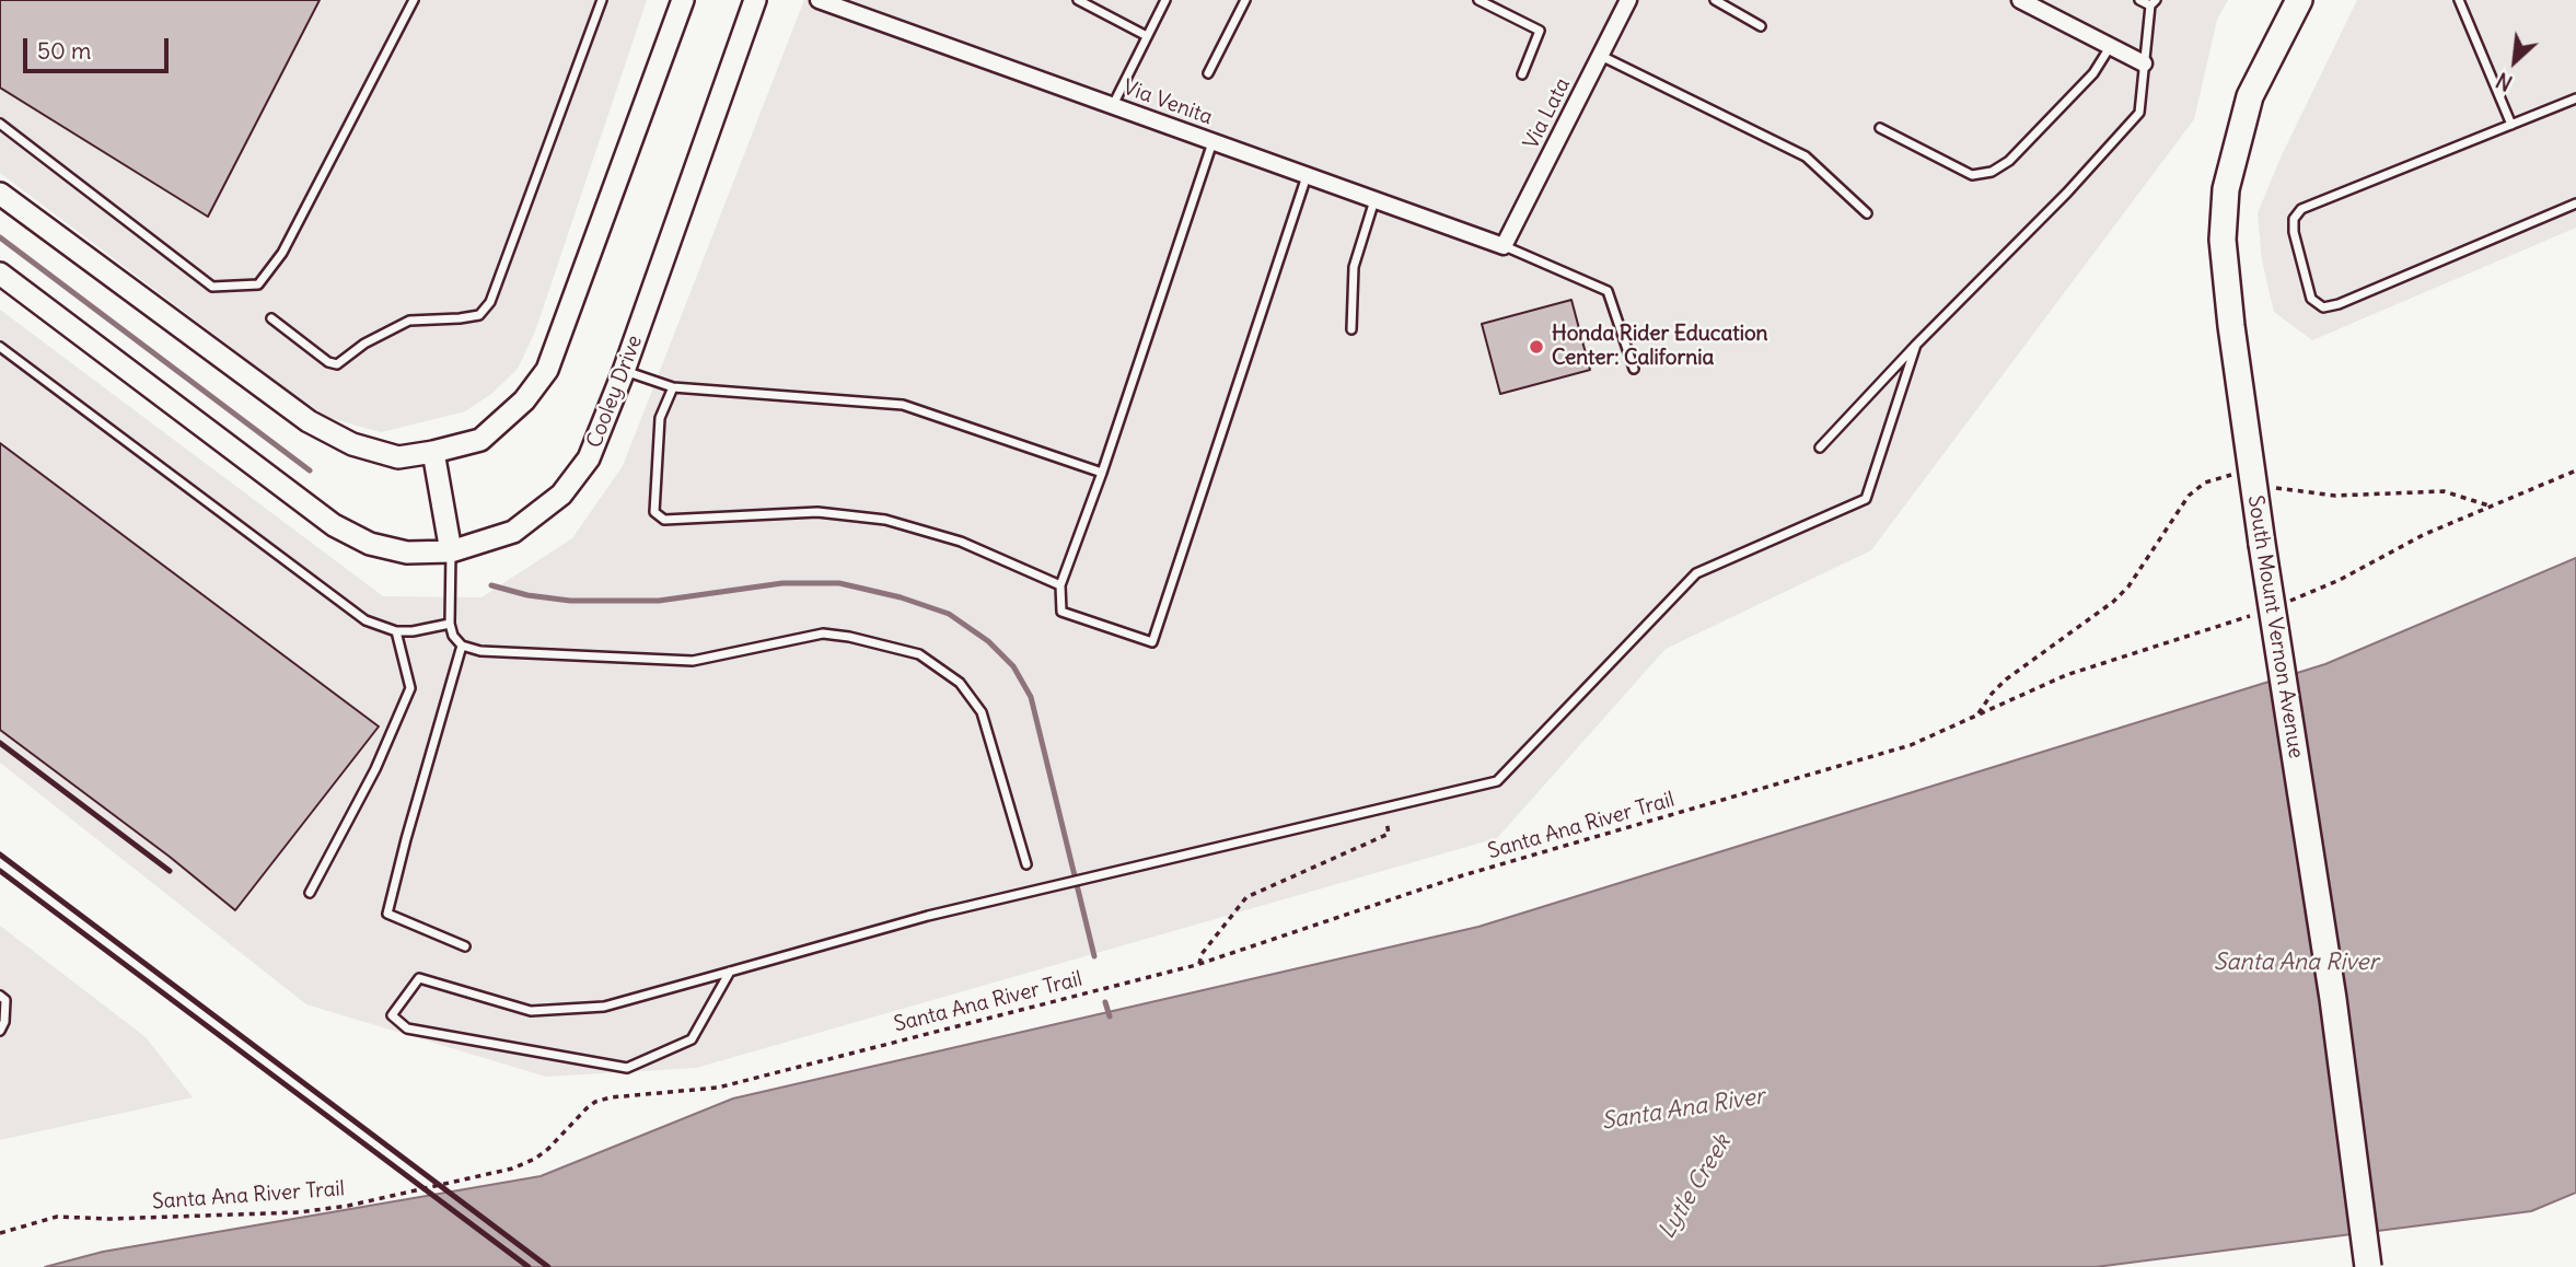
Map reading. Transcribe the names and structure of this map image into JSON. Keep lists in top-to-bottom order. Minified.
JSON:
{"streets":{"main road":["South Mount Vernon Avenue"],"street":["Via Venita","Via Lata","Cooley Drive"],"path":["Santa Ana River Trail"]},"crossings":[["Via Venita","Via Lata"],["South Mount Vernon Avenue","Santa Ana River Trail"]],"water":["Santa Ana River","Lytle Creek"],"places":["Honda Rider Education Center: California"],"scale_bar":"50 m","north":"bottom left"}
